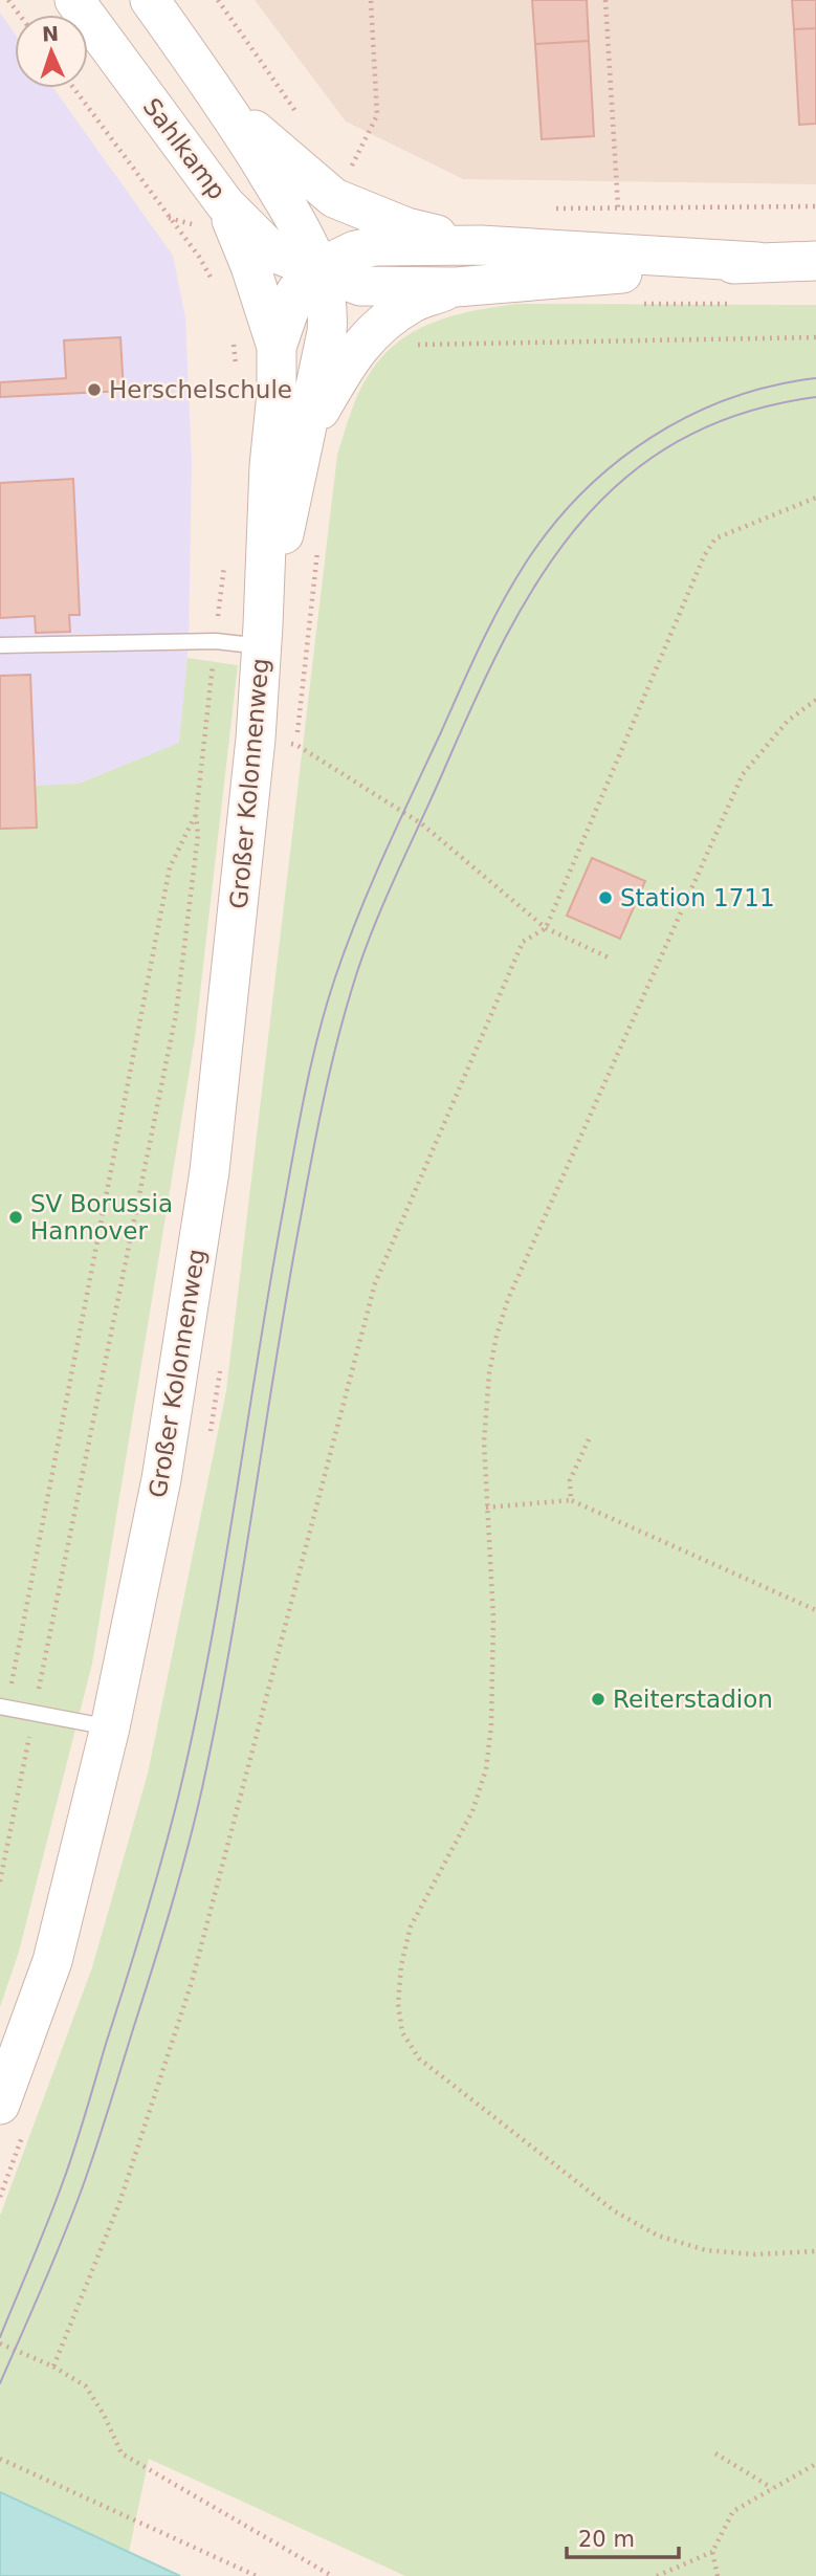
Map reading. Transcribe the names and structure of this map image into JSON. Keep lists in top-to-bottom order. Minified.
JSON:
{"streets":{"street":["Sahlkamp","Großer Kolonnenweg"]},"crossings":[["Sahlkamp","Großer Kolonnenweg"]],"places":["Herschelschule","Station 1711","SV Borussia Hannover","Reiterstadion"],"scale_bar":"20 m","north":"top"}
